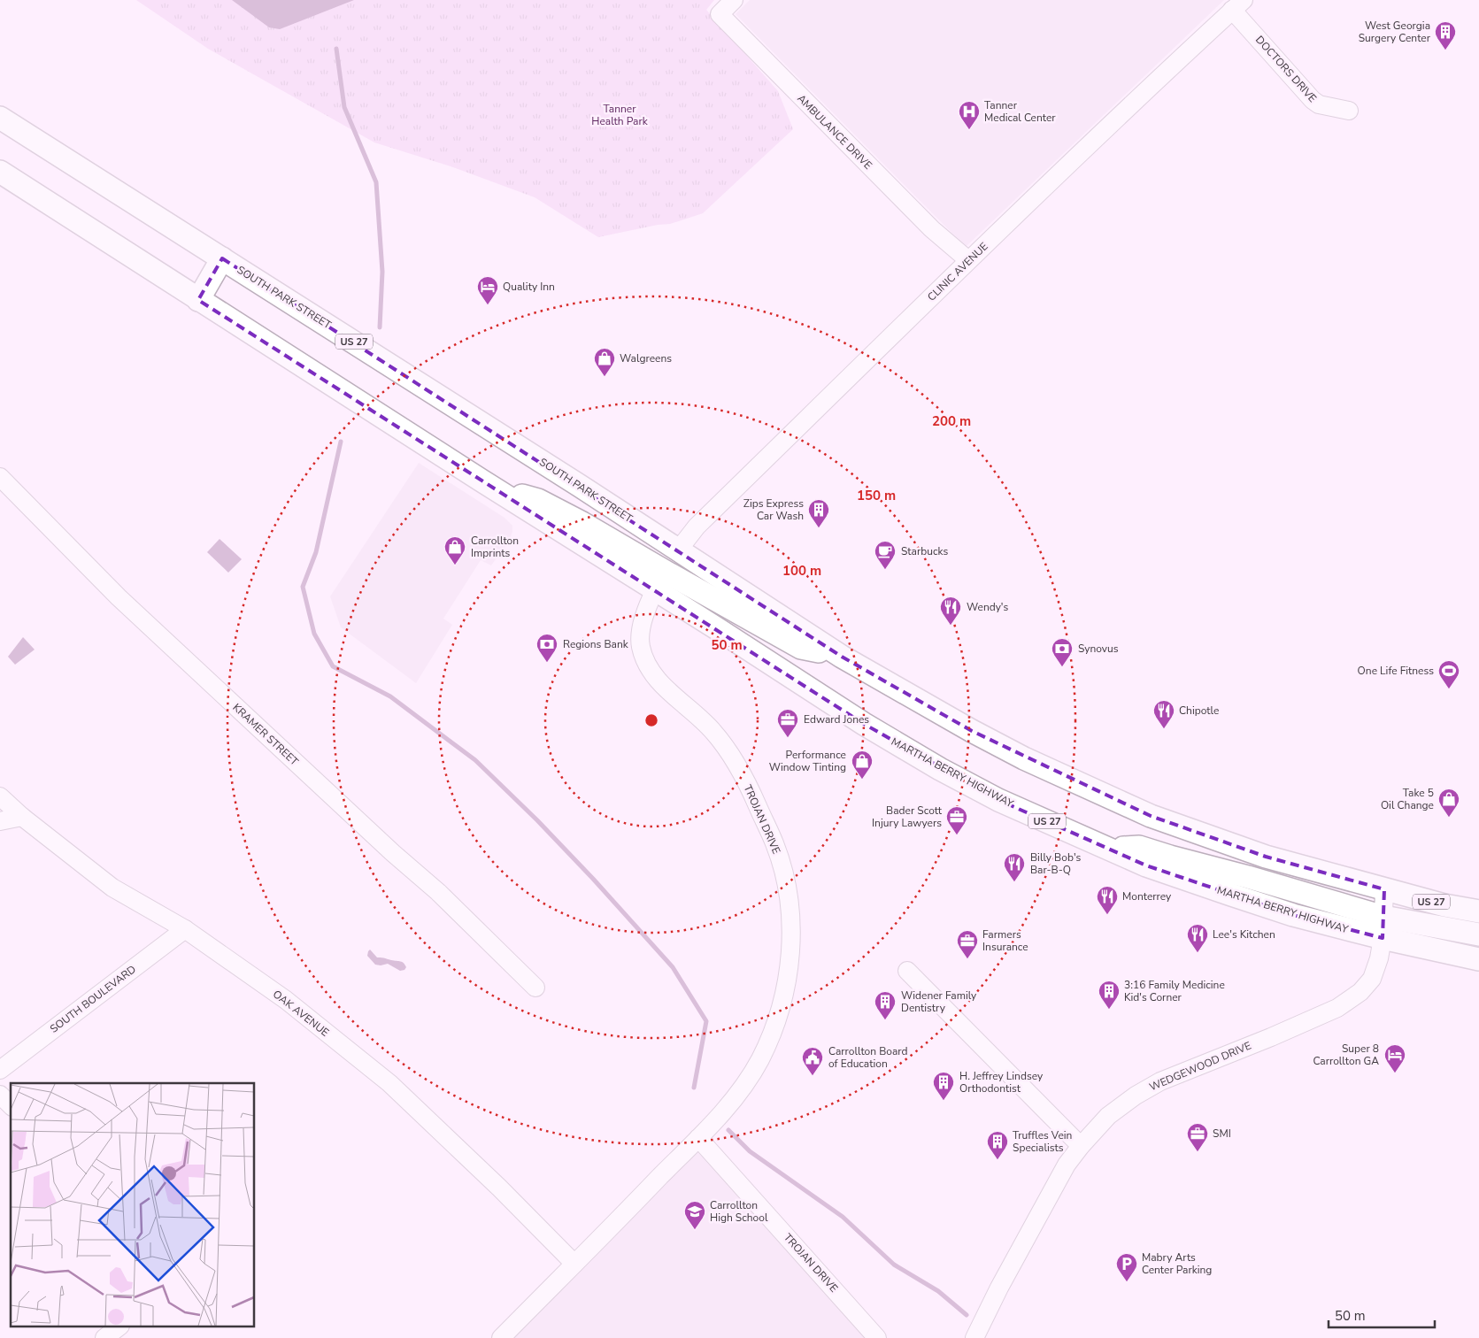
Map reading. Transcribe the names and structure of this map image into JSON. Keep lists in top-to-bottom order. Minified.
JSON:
{"streets":{"main road":["SOUTH PARK STREET","US 27","MARTHA BERRY HIGHWAY"],"street":["DOCTORS DRIVE","AMBULANCE DRIVE","CLINIC AVENUE","KRAMER STREET","TROJAN DRIVE","SOUTH BOULEVARD","OAK AVENUE","WEDGEWOOD DRIVE"]},"crossings":[["DOCTORS DRIVE","CLINIC AVENUE"],["AMBULANCE DRIVE","CLINIC AVENUE"],["CLINIC AVENUE","SOUTH PARK STREET"],["CLINIC AVENUE","US 27"],["SOUTH PARK STREET","US 27"],["US 27","MARTHA BERRY HIGHWAY"],["US 27","TROJAN DRIVE"],["US 27","WEDGEWOOD DRIVE"],["MARTHA BERRY HIGHWAY","TROJAN DRIVE"],["MARTHA BERRY HIGHWAY","WEDGEWOOD DRIVE"],["SOUTH BOULEVARD","OAK AVENUE"]],"parks":["Tanner Health Park"],"places":{"building":["West Georgia Surgery Center","Zips Express Car Wash","3:16 Family Medicine Kid's Corner","Widener Family Dentistry","H. Jeffrey Lindsey Orthodontist","Truffles Vein Specialists"],"hospital":["Tanner Medical Center"],"hotel":["Quality Inn","Super 8 Carrollton GA"],"shop":["Walgreens","Carrollton Imprints","Performance Window Tinting","Take 5 Oil Change"],"cafe":["Starbucks"],"restaurant":["Wendy's","Chipotle","Billy Bob's Bar-B-Q","Monterrey","Lee's Kitchen"],"bank":["Regions Bank","Synovus"],"sports":["One Life Fitness"],"office":["Edward Jones","Bader Scott Injury Lawyers","Farmers Insurance","SMI"],"public building":["Carrollton Board of Education"],"school or university":["Carrollton High School"],"parking":["Mabry Arts Center Parking"]},"scale_bar":"50 m","rings":["200 m","150 m","100 m","50 m"]}
